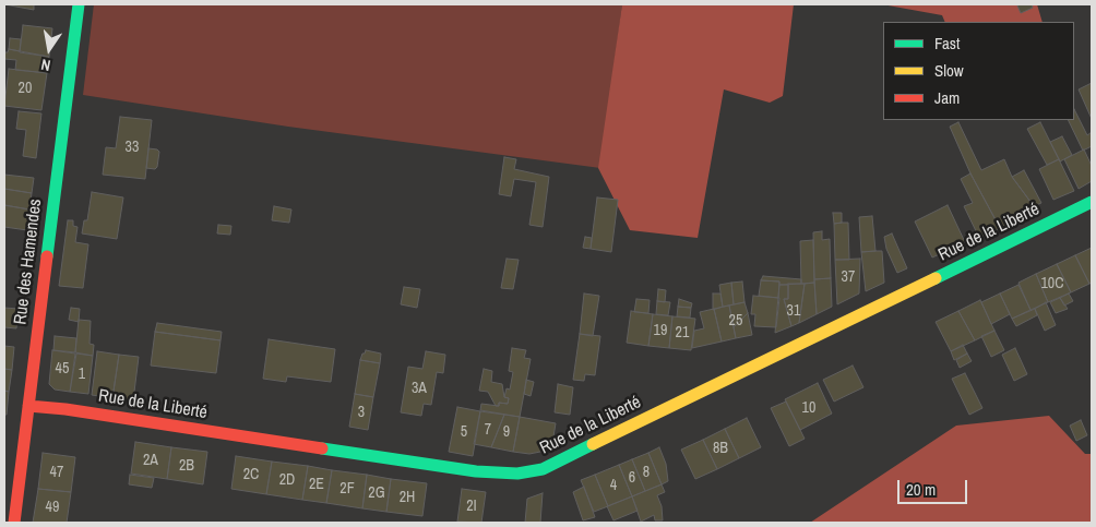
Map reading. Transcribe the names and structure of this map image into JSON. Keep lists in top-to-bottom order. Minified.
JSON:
{"streets":{"street":["Rue de la Liberté","Rue des Hamendes"]},"crossings":[["Rue de la Liberté","Rue des Hamendes"]],"house_numbers":["20","33","37","10C","31","25","19","21","45","1","3A","10","3","7","5","9","8B","2A","2B","47","8","2C","6","2D","2E","4","2F","2G","2H","2I","49"],"legend":["Fast","Slow","Jam"],"scale_bar":"20 m","north":"bottom"}
